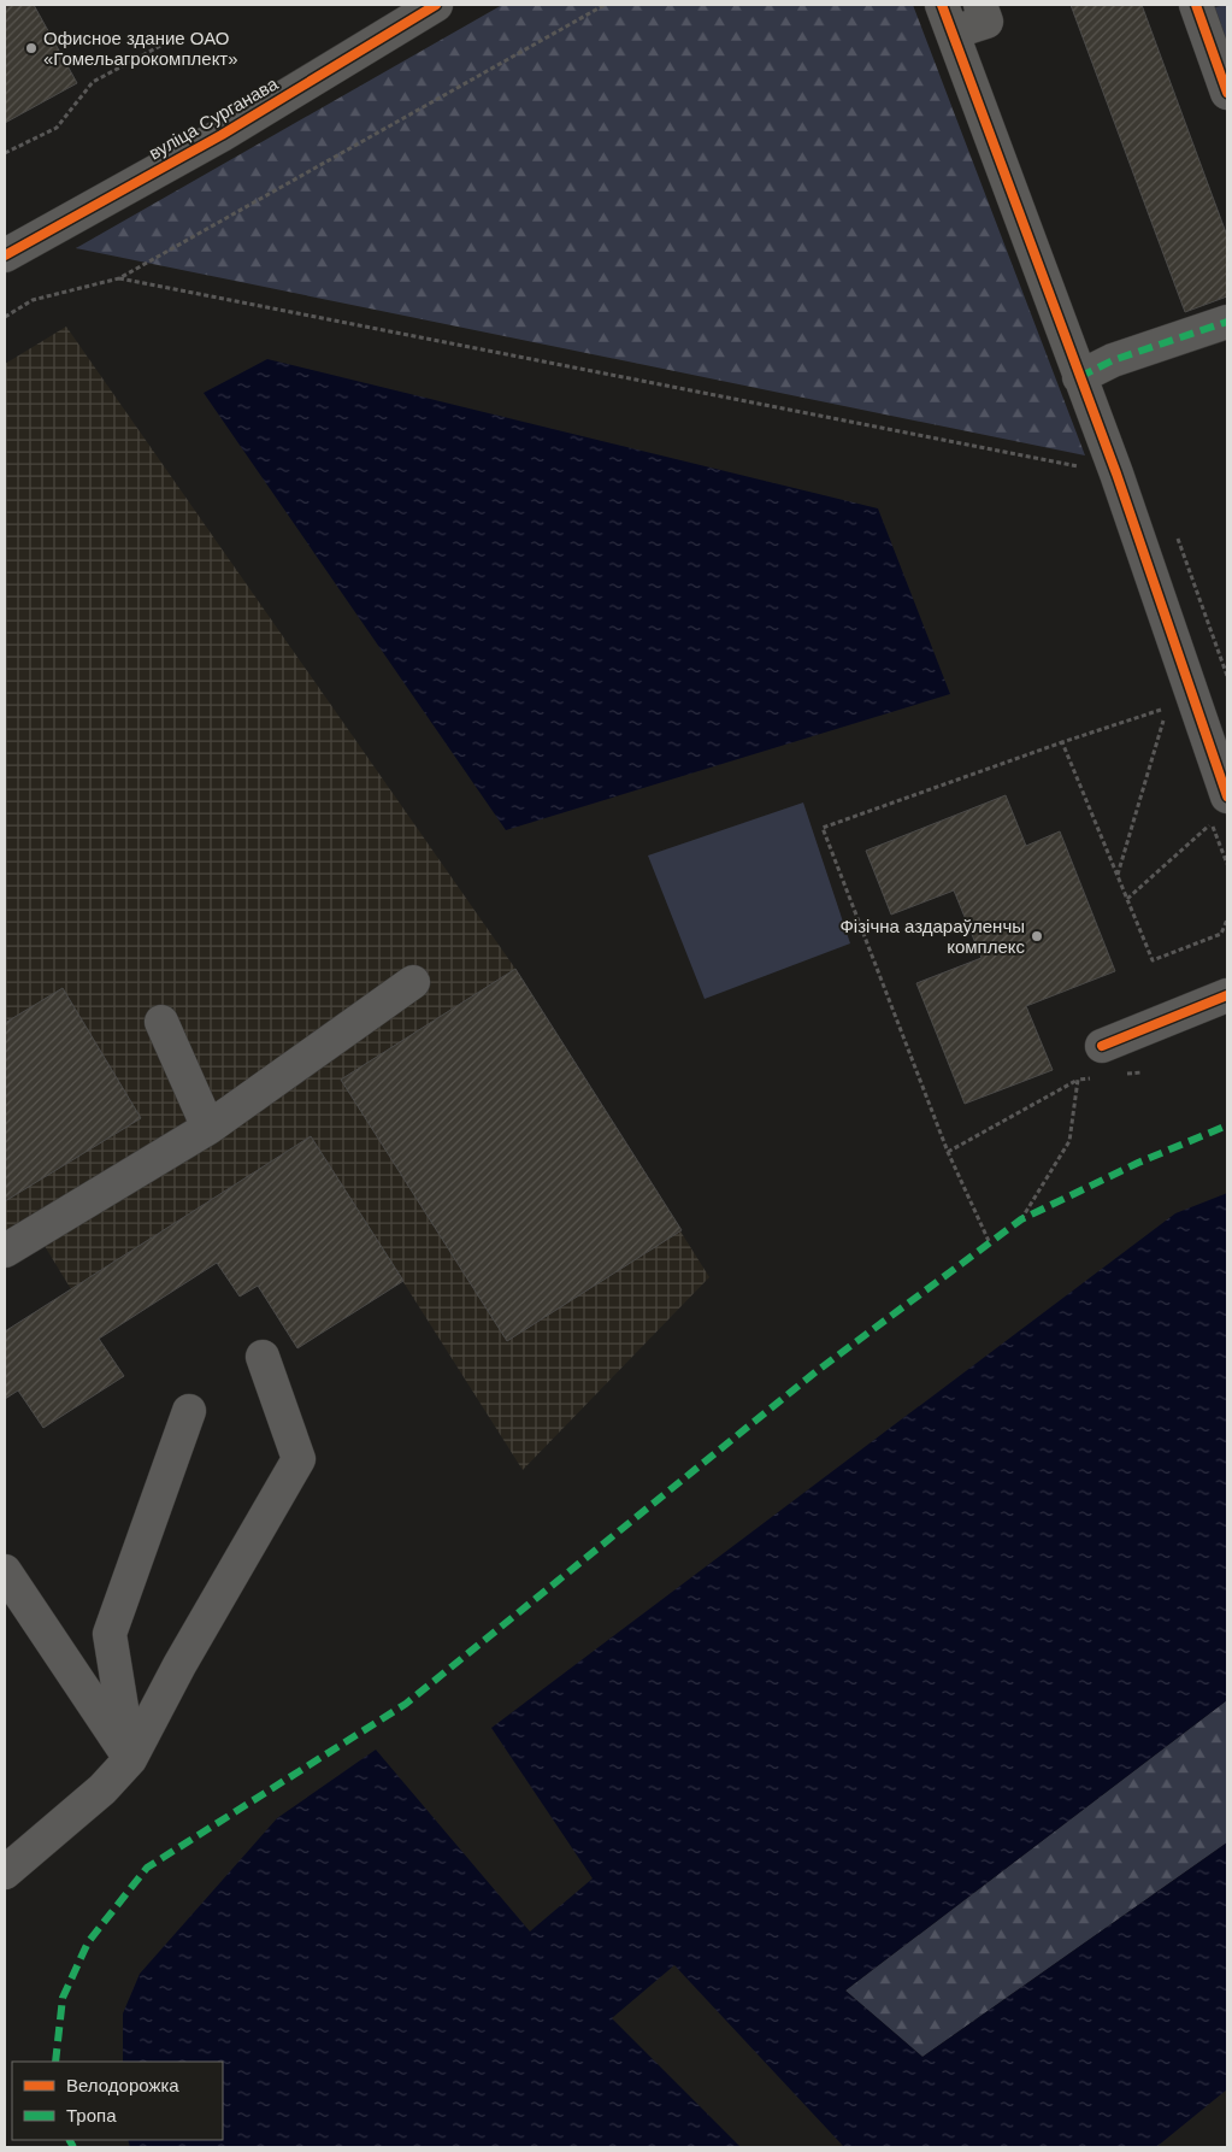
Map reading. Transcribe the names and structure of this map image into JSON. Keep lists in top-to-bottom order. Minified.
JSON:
{"streets":{"street":["вуліца Сурганава"]},"places":["Офисное здание ОАО «Гомельагрокомплект»","Фізічна аздараўленчы комплекс"],"legend":["Велодорожка","Тропа"]}
